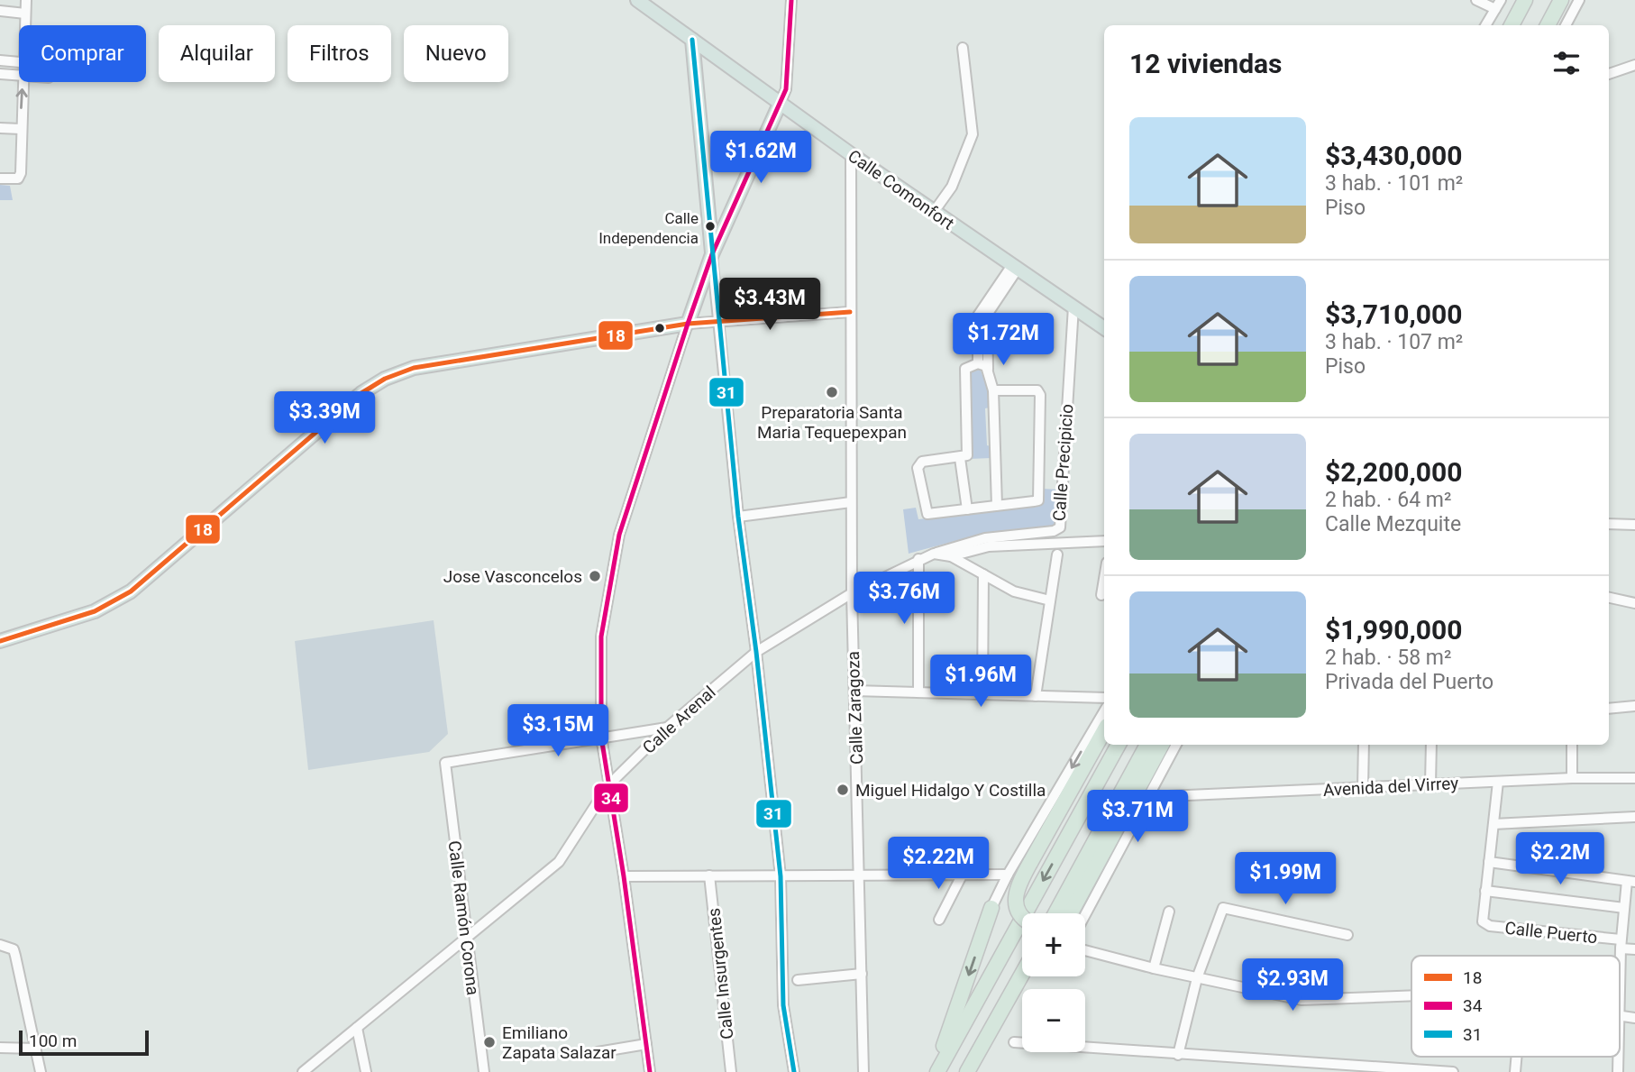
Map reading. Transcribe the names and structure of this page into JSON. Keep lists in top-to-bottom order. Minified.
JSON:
{"streets":{"main road":["Calle Comonfort"],"street":["Calle Precipicio","Calle Zaragoza","Calle Arenal","Avenida del Virrey","Calle Ramón Corona","Calle Puerto","Calle Insurgentes"]},"crossings":[["Calle Comonfort","Calle Precipicio"],["Calle Comonfort","Calle Zaragoza"],["Calle Precipicio","Calle Arenal"],["Calle Zaragoza","Calle Arenal"],["Calle Arenal","Calle Ramón Corona"]],"places":["Calle Independencia","Preparatoria Santa Maria Tequepexpan","Jose Vasconcelos","Miguel Hidalgo Y Costilla","Emiliano Zapata Salazar"],"lines":["transit line 34","transit line 31","transit line 18"],"legend":["18","34","31"],"scale_bar":"100 m","page":{"chip":["Comprar","Alquilar","Filtros","Nuevo"],"heading":"12 viviendas","list":[{"name":"$3,430,000","note":"3 hab. · 101 m² · Piso"},{"name":"$3,710,000","note":"3 hab. · 107 m² · Piso"},{"name":"$2,200,000","note":"2 hab. · 64 m² · Calle Mezquite"},{"name":"$1,990,000","note":"2 hab. · 58 m² · Privada del Puerto"}],"price":["$1.62M","$3.43M","$1.72M","$3.39M","$3.76M","$1.96M","$3.15M","$3.71M","$2.2M","$2.22M","$1.99M","$2.93M"],"map_buttons":["+","−"],"scale":"100 m"}}
